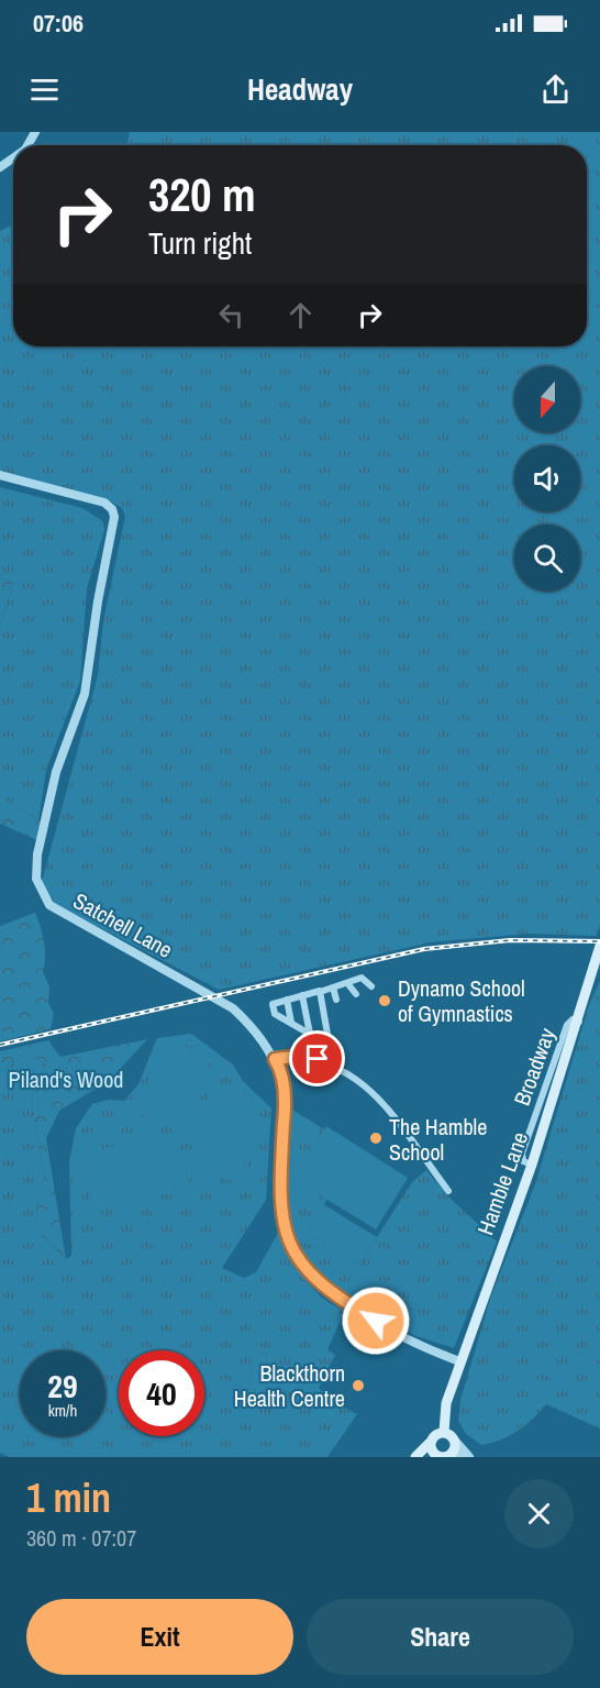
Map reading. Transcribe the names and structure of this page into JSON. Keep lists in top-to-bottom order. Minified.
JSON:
{"streets":{"main road":["Hamble Lane"],"street":["Satchell Lane"]},"crossings":[["Satchell Lane","Hamble Lane"]],"parks":["Piland's Wood"],"places":["Dynamo School of Gymnastics","The Hamble School","Blackthorn Health Centre"],"north":"bottom","page":{"status":"07:06","header":"Headway","turn":["320 m","Turn right"],"speed":"29 km/h","limit":"40","heading":["1 min","360 m · 07:07"],"buttons":["Exit","Share"]}}
